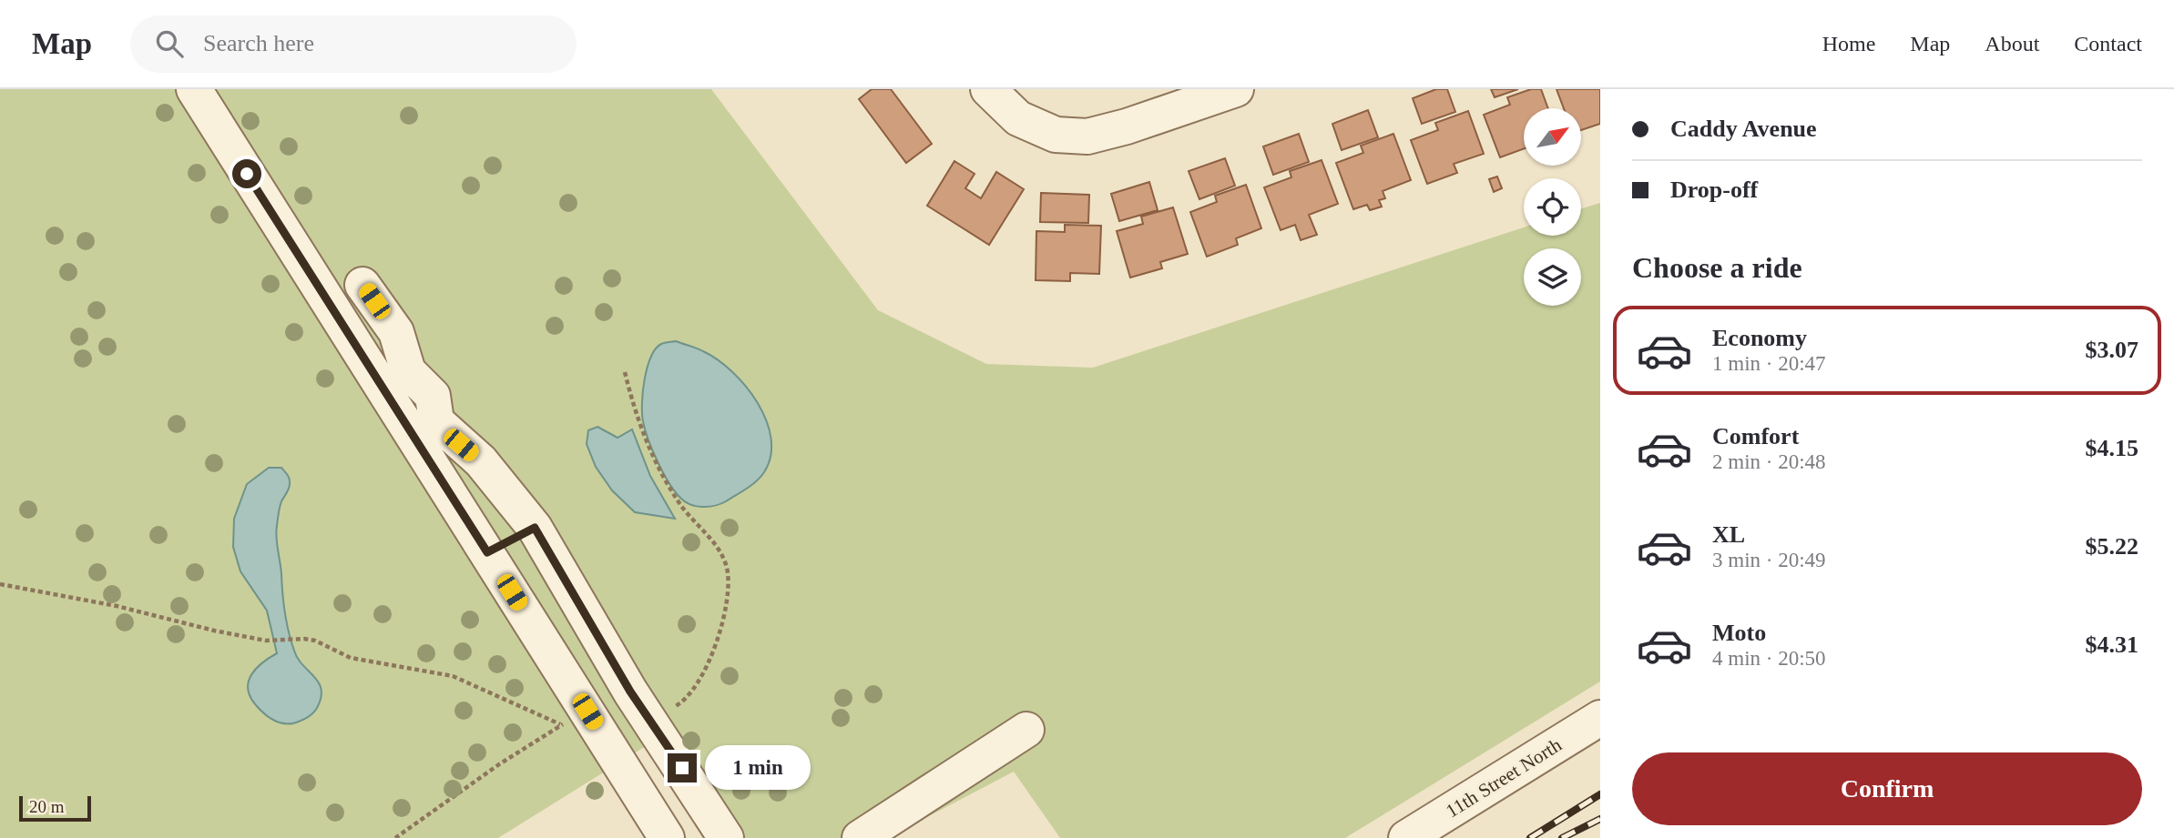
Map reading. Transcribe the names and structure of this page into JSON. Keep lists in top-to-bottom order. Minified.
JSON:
{"streets":{"street":["11th Street North"]},"scale_bar":"20 m","north":"top right","page":{"header":"Map","search":"Search here","nav":["Home","Map","About","Contact"],"banner":["Caddy Avenue","Drop-off"],"heading":"Choose a ride","list":[{"name":"Economy","note":"1 min · 20:47","value":"$3.07"},{"name":"Comfort","note":"2 min · 20:48","value":"$4.15"},{"name":"XL","note":"3 min · 20:49","value":"$5.22"},{"name":"Moto","note":"4 min · 20:50","value":"$4.31"}],"buttons":"Confirm","bubble":"1 min","scale":"20 m"}}
